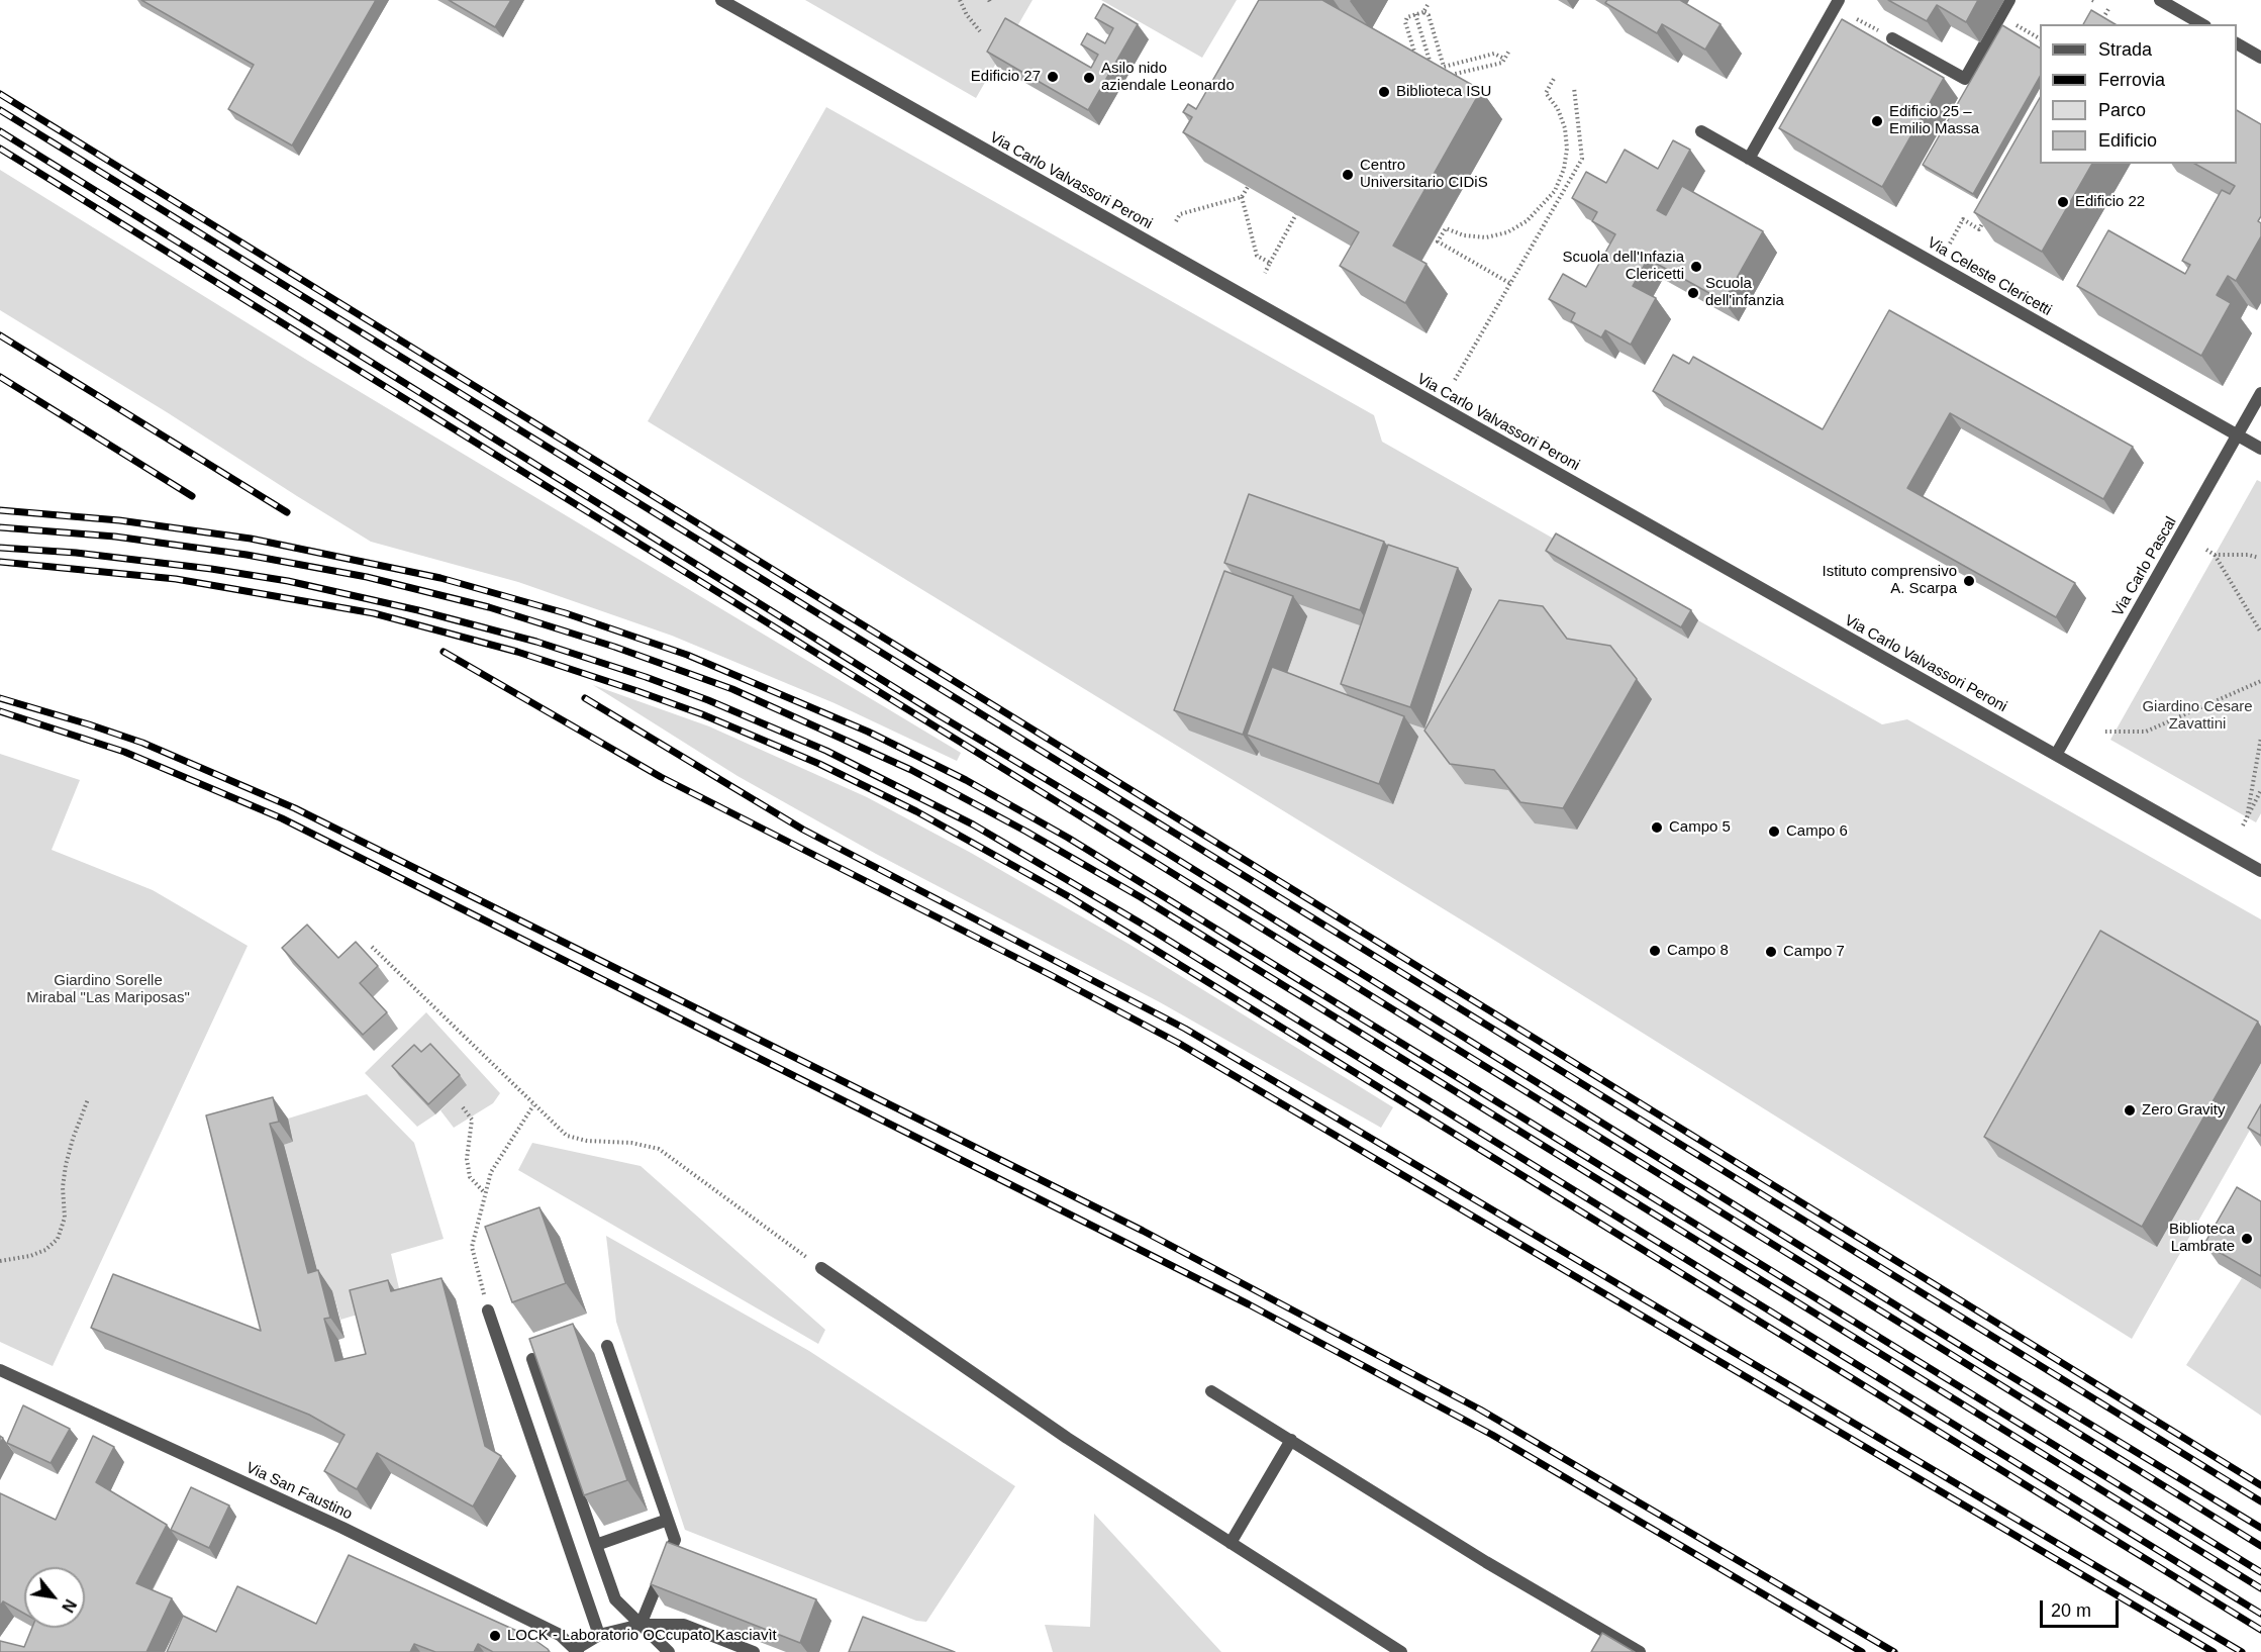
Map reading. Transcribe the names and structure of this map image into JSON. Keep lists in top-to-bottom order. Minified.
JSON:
{"streets":{"street":["Via Carlo Valvassori Peroni","Via Celeste Clericetti","Via Carlo Pascal","Via San Faustino"]},"crossings":[["Via Carlo Valvassori Peroni","Via Carlo Pascal"],["Via Celeste Clericetti","Via Carlo Pascal"]],"parks":["Giardino Cesare Zavattini","Giardino Sorelle Mirabal \"Las Mariposas\""],"places":["Edificio 27","Asilo nido aziendale Leonardo","Biblioteca ISU","Edificio 25 – Emilio Massa","Centro Universitario CIDiS","Edificio 22","Scuola dell'Infazia Clericetti","Scuola dell'infanzia","Istituto comprensivo A. Scarpa","Campo 5","Campo 6","Campo 8","Campo 7","Zero Gravity","Biblioteca Lambrate","LOCK - Laboratorio OCcupato Kasciavìt"],"legend":["Strada","Ferrovia","Parco","Edificio"],"scale_bar":"20 m","north":"bottom right"}
